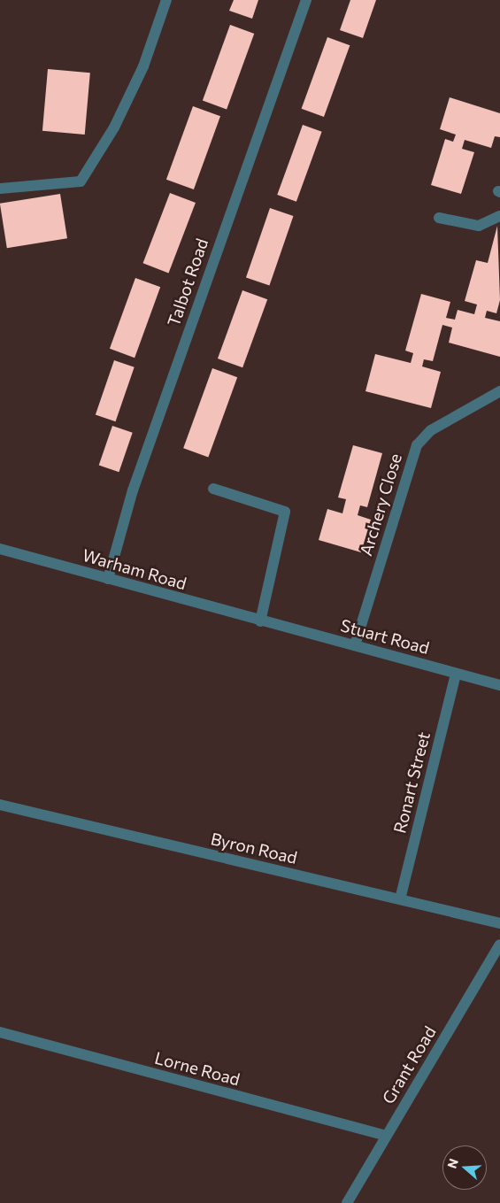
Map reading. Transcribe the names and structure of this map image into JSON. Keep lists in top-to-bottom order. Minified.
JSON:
{"streets":{"street":["Talbot Road","Archery Close","Warham Road","Stuart Road","Ronart Street","Byron Road","Grant Road","Lorne Road"]},"crossings":[["Talbot Road","Warham Road"],["Archery Close","Stuart Road"],["Warham Road","Stuart Road"],["Stuart Road","Ronart Street"],["Ronart Street","Byron Road"],["Grant Road","Lorne Road"]],"north":"left"}
